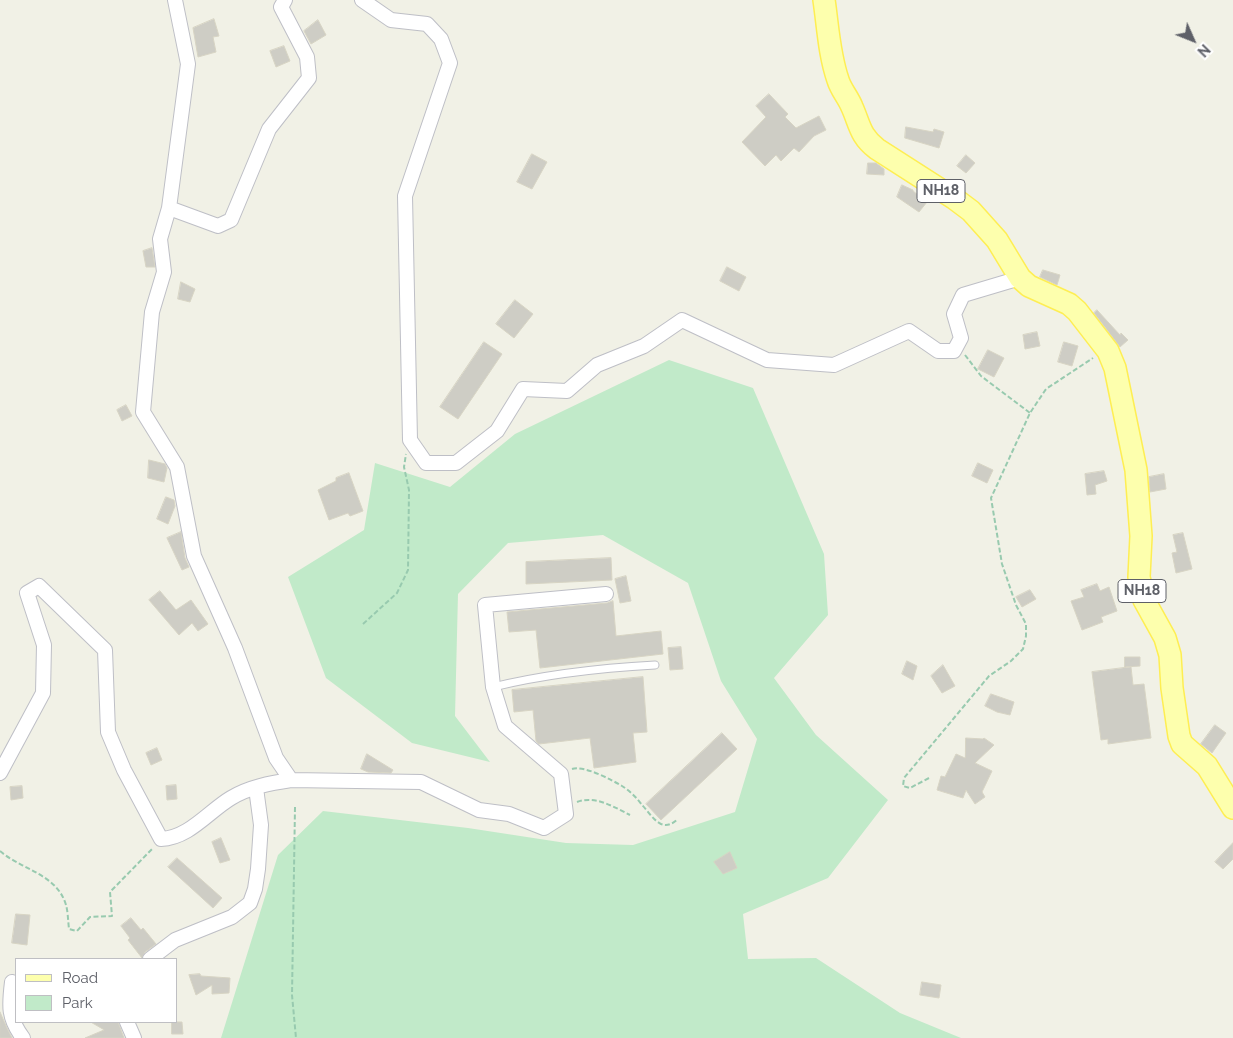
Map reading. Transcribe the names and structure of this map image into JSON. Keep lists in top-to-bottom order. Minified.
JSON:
{"streets":{"main road":["NH18"]},"legend":["Road","Park"],"north":"bottom right"}
